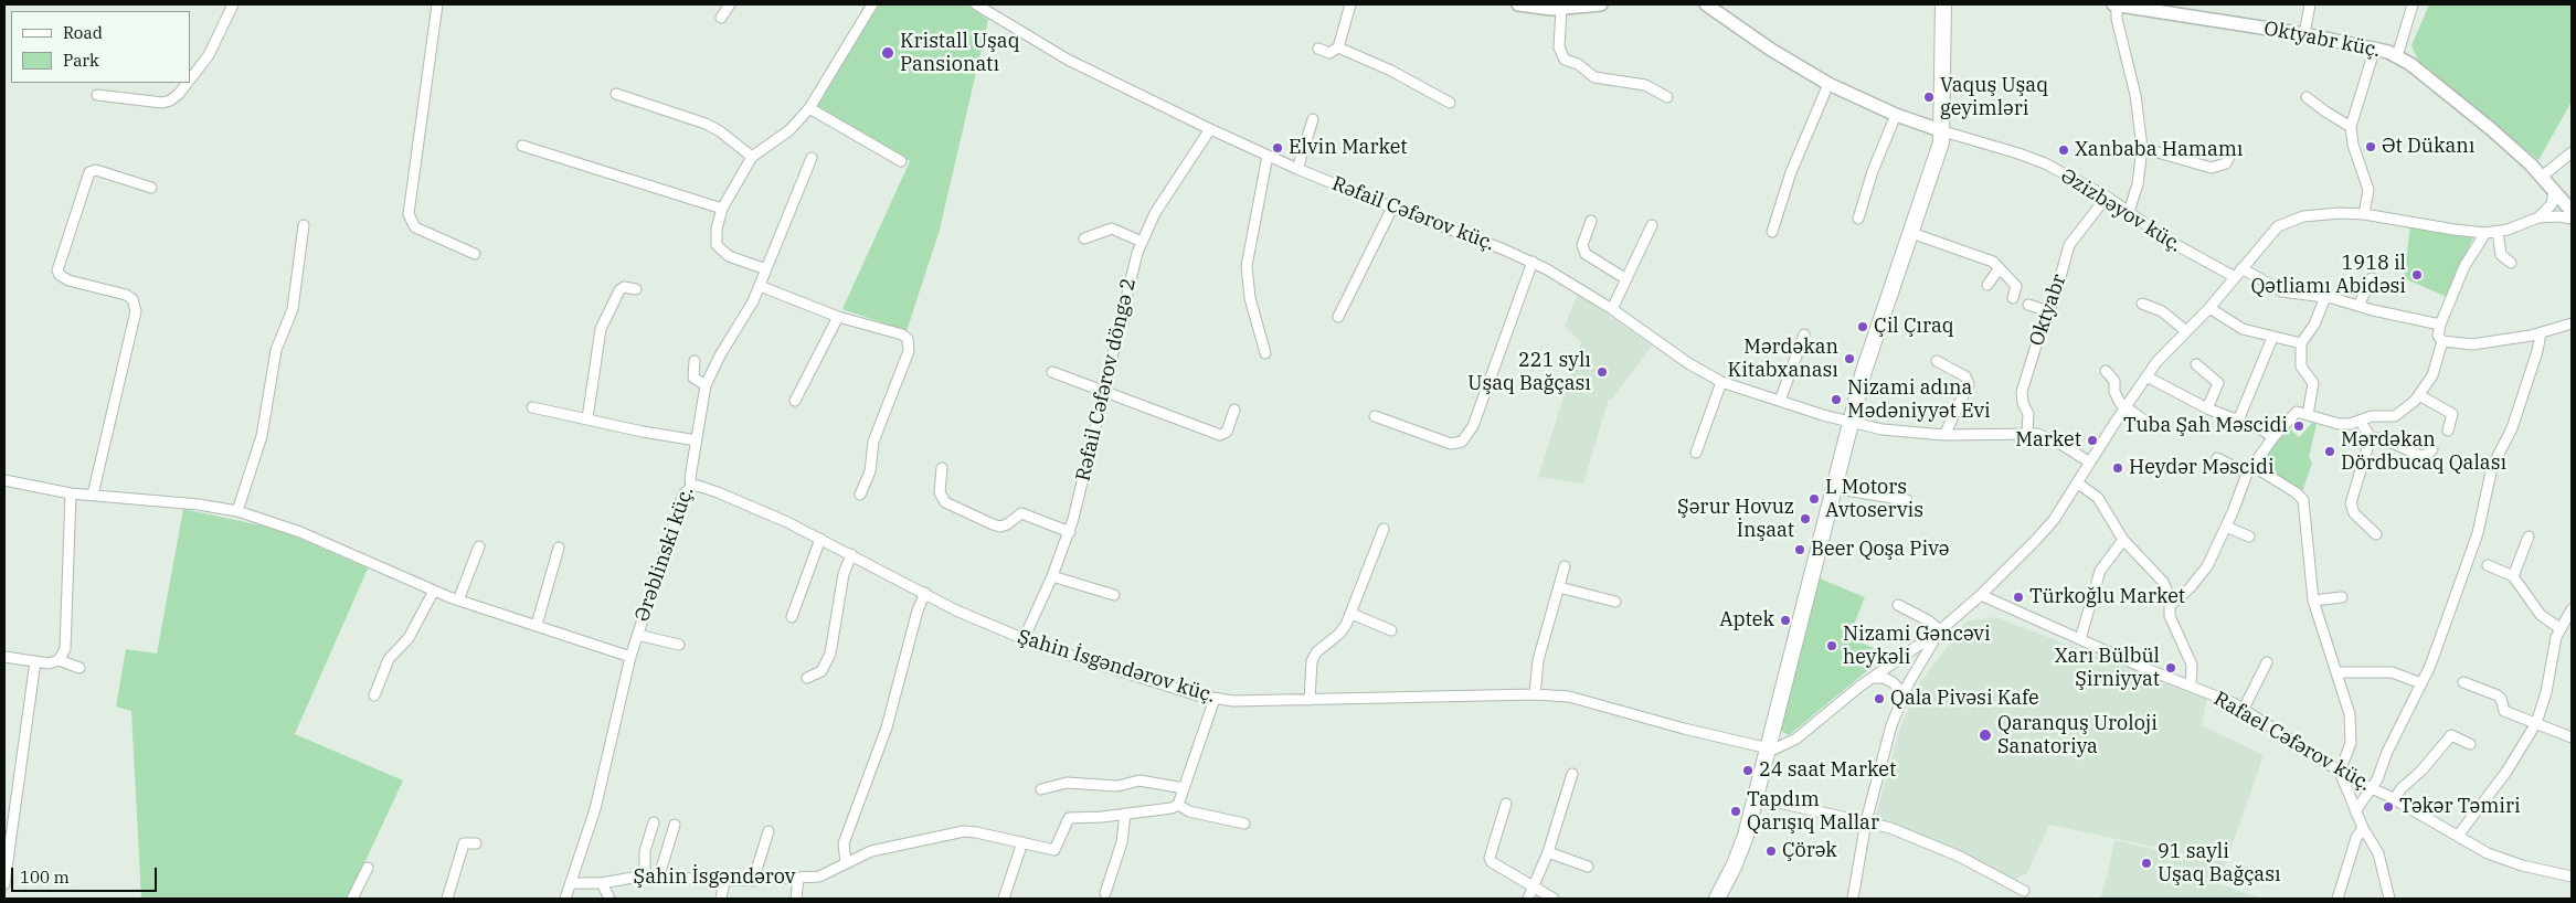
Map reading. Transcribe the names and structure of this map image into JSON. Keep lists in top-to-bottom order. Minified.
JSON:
{"streets":{"street":["Oktyabr küç.","Əzizbəyov küç.","Rəfail Cəfərov küç.","Oktyabr","Rəfail Cəfərov döngə 2","Ərəblinski küç.","Şahin İsgəndərov küç.","Rafael Cəfərov küç.","Şahin İsgəndərov"]},"crossings":[["Əzizbəyov küç.","Oktyabr"],["Rəfail Cəfərov küç.","Oktyabr"],["Rəfail Cəfərov küç.","Rəfail Cəfərov döngə 2"],["Rəfail Cəfərov döngə 2","Şahin İsgəndərov küç."],["Ərəblinski küç.","Şahin İsgəndərov küç."],["Ərəblinski küç.","Şahin İsgəndərov"]],"places":["Kristall Uşaq Pansionatı","Vaquş Uşaq geyimləri","Ət Dükanı","Elvin Market","Xanbaba Hamamı","1918 il Qətliamı Abidəsi","Çil Çıraq","Mərdəkan Kitabxanası","221 sylı Uşaq Bağçası","Nizami adına Mədəniyyət Evi","Tuba Şah Məscidi","Market","Mərdəkan Dördbucaq Qalası","Heydər Məscidi","L Motors Avtoservis","Şərur Hovuz İnşaat","Beer Qoşa Pivə","Türkoğlu Market","Aptek","Nizami Gəncəvi heykəli","Xarı Bülbül Şirniyyat","Qala Pivəsi Kafe","Qaranquş Uroloji Sanatoriya","24 saat Market","Təkər Təmiri","Tapdım Qarışıq Mallar","Çörək","91 sayli Uşaq Bağçası"],"legend":["Road","Park"],"scale_bar":"100 m"}
